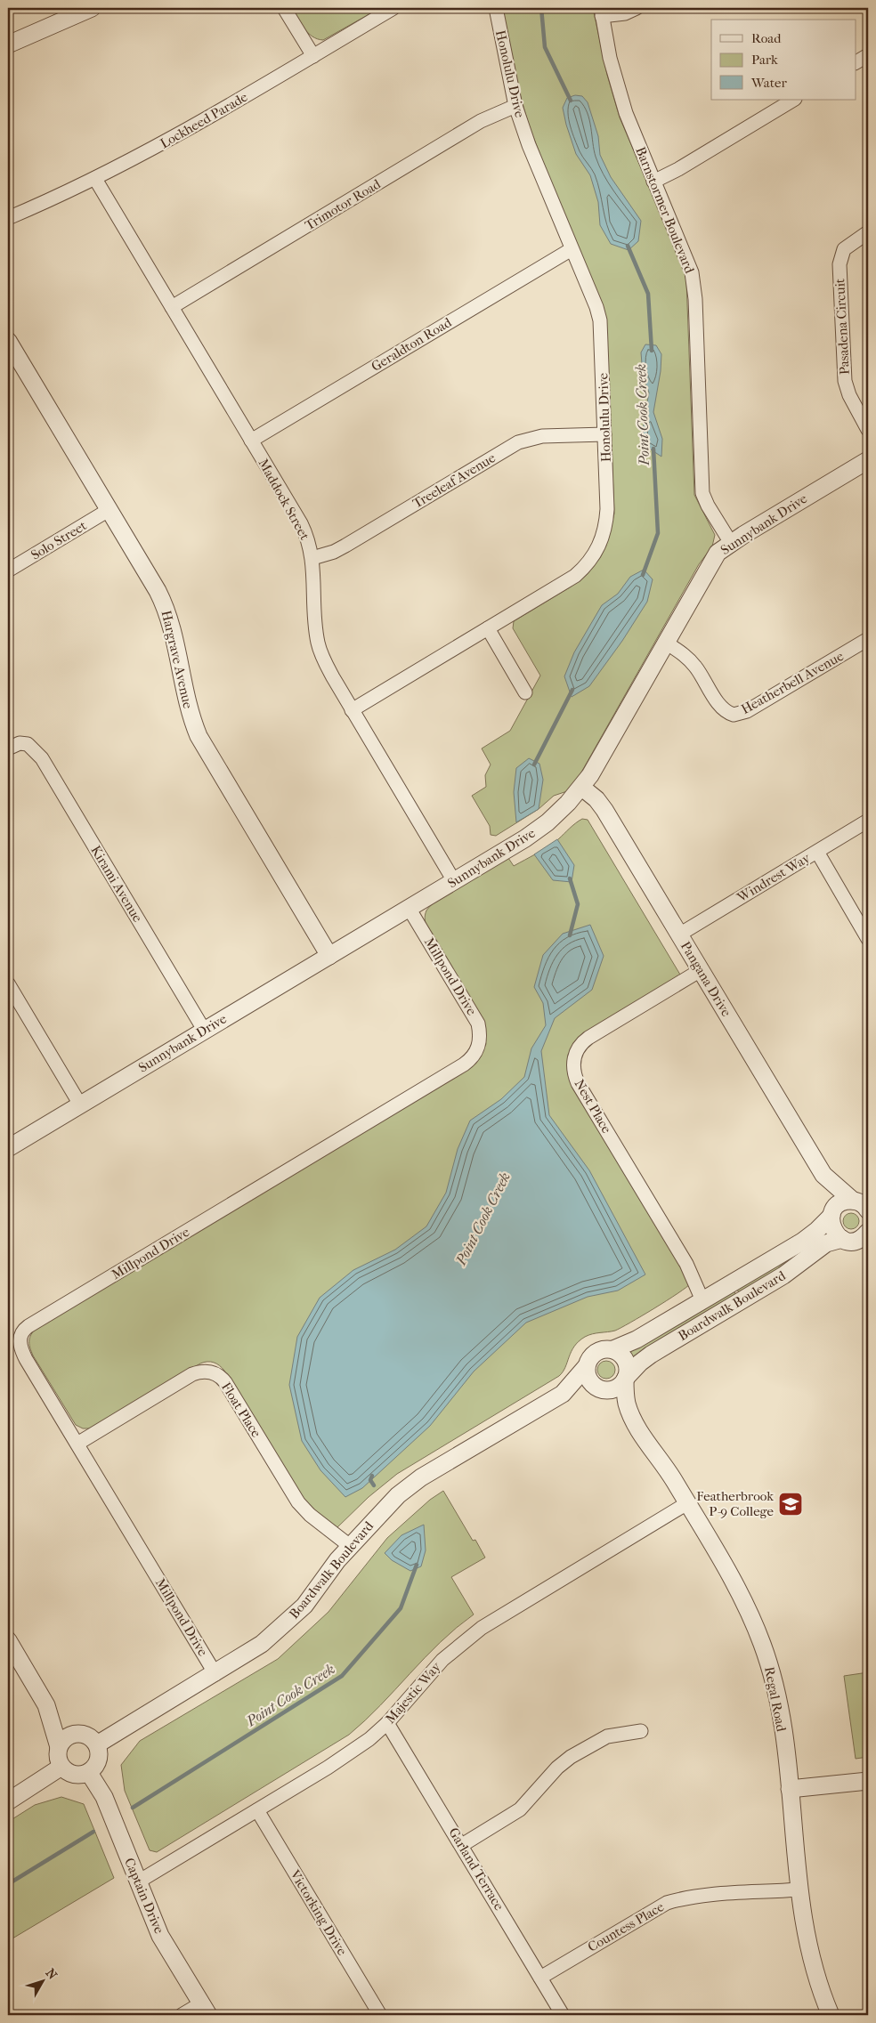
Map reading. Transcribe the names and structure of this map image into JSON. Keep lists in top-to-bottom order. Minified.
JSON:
{"streets":{"street":["Honolulu Drive","Lockheed Parade","Trimotor Road","Barnstormer Boulevard","Pasadena Circuit","Geraldton Road","Treeleaf Avenue","Maddock Street","Sunnybank Drive","Solo Street","Hargrave Avenue","Heatherbell Avenue","Windrest Way","Kirami Avenue","Millpond Drive","Pangana Drive","Nest Place","Boardwalk Boulevard","Float Place","Majestic Way","Regal Road","Garland Terrace","Captain Drive","Victorking Drive","Countess Place"]},"crossings":[["Honolulu Drive","Trimotor Road"],["Honolulu Drive","Geraldton Road"],["Honolulu Drive","Treeleaf Avenue"],["Honolulu Drive","Maddock Street"],["Lockheed Parade","Maddock Street"],["Trimotor Road","Maddock Street"],["Barnstormer Boulevard","Sunnybank Drive"],["Geraldton Road","Maddock Street"],["Treeleaf Avenue","Maddock Street"],["Maddock Street","Sunnybank Drive"],["Sunnybank Drive","Hargrave Avenue"],["Sunnybank Drive","Heatherbell Avenue"],["Sunnybank Drive","Kirami Avenue"],["Sunnybank Drive","Millpond Drive"],["Sunnybank Drive","Pangana Drive"],["Solo Street","Hargrave Avenue"],["Windrest Way","Pangana Drive"],["Millpond Drive","Boardwalk Boulevard"],["Millpond Drive","Float Place"],["Pangana Drive","Nest Place"],["Pangana Drive","Boardwalk Boulevard"],["Nest Place","Boardwalk Boulevard"],["Boardwalk Boulevard","Float Place"],["Boardwalk Boulevard","Regal Road"],["Boardwalk Boulevard","Captain Drive"],["Majestic Way","Regal Road"],["Majestic Way","Garland Terrace"],["Majestic Way","Captain Drive"],["Majestic Way","Victorking Drive"],["Regal Road","Countess Place"],["Garland Terrace","Countess Place"]],"water":["Point Cook Creek"],"places":{"school or university":["Featherbrook P-9 College"]},"legend":["Road","Park","Water"],"north":"top right"}
